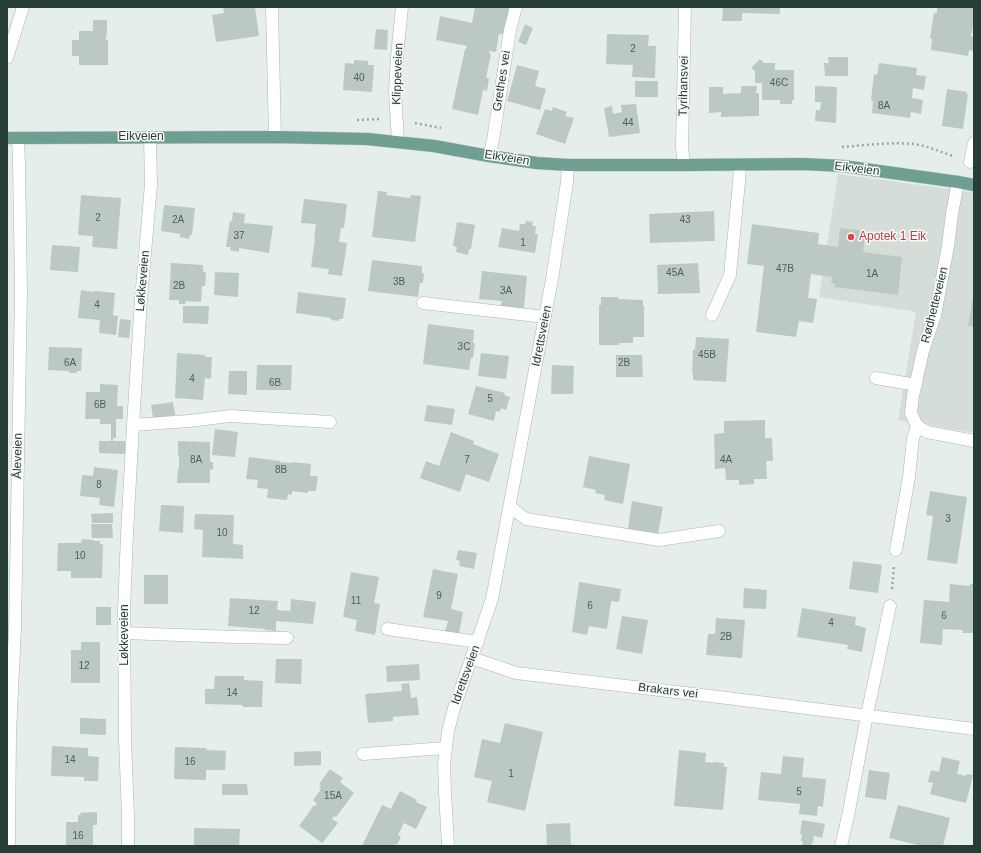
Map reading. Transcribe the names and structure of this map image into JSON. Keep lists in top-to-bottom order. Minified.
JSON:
{"streets":{"main road":["Eikveien"],"street":["Klippeveien","Grethes vei","Tyrihansvei","Løkkeveien","Rødhetteveien","Idrettsveien","Åleveien","Brakars vei"]},"crossings":[["Klippeveien","Eikveien"],["Grethes vei","Eikveien"],["Tyrihansvei","Eikveien"],["Eikveien","Løkkeveien"],["Eikveien","Rødhetteveien"],["Eikveien","Idrettsveien"],["Eikveien","Åleveien"],["Idrettsveien","Brakars vei"]],"places":["Apotek 1 Eik"],"house_numbers":["2","40","46C","8A","44","2","2A","43","37","1","47B","45A","1A","3B","2B","3A","4","3C","45B","6A","2B","4","6B","5","6B","8A","7","4A","8B","8","3","10","10","9","11","6","12","6","4","2B","12","14","14","16","1","5","15A","16"]}
